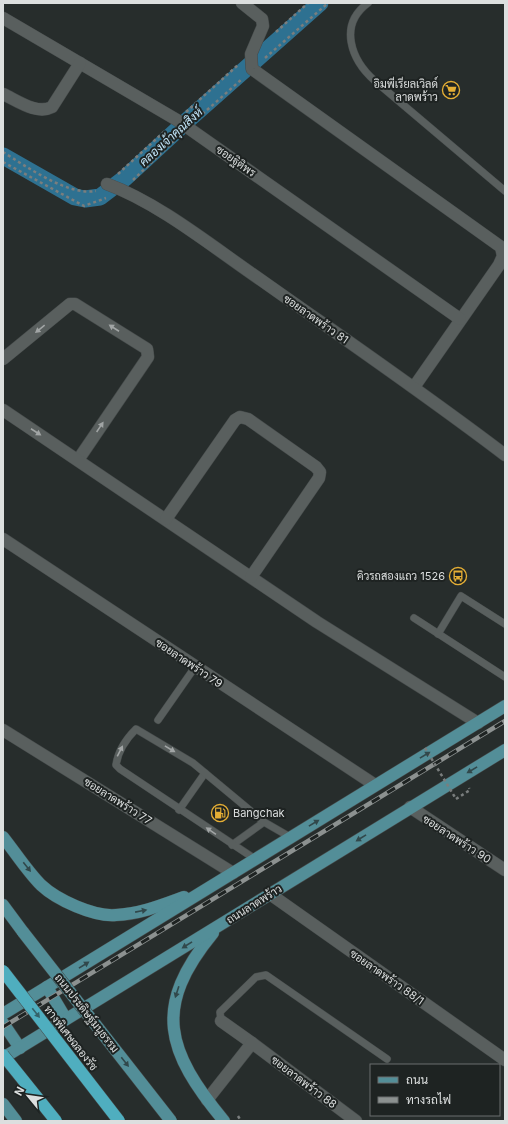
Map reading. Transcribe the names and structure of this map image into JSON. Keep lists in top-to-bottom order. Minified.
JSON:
{"streets":{"highway":["ทางพิเศษฉลองรัช"],"main road":["ถนนลาดพร้าว","ถนนประดิษฐ์มนูธรรม"],"street":["ซอยฐิติพร","ซอยลาดพร้าว 81","ซอยลาดพร้าว 79","ซอยลาดพร้าว 77","ซอยลาดพร้าว 90","ซอยลาดพร้าว 88/1","ซอยลาดพร้าว 88"]},"crossings":[["ซอยลาดพร้าว 90","ถนนลาดพร้าว"],["ถนนลาดพร้าว","ซอยลาดพร้าว 88/1"]],"one_way":["ถนนประดิษฐ์มนูธรรม"],"water":["คลองเจ้าคุณสิงห์"],"places":{"supermarket":["อิมพีเรียลเวิลด์ ลาดพร้าว"],"bus stop":["คิวรถสองแถว 1526"],"fuel station":["Bangchak"]},"legend":["ถนน","ทางรถไฟ"],"north":"top left"}
